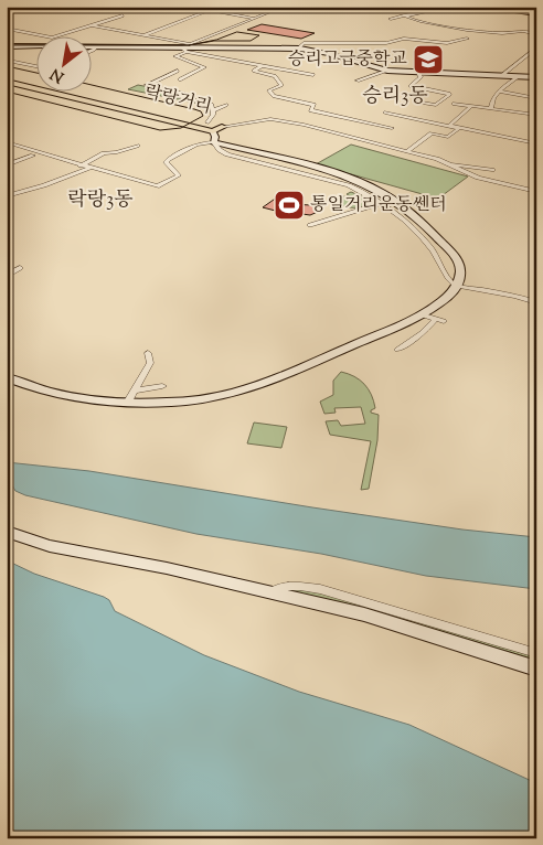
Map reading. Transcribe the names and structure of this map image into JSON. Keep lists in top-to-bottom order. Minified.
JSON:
{"streets":{"main road":["락랑거리"]},"districts":["승리3동","락랑3동"],"places":{"school or university":["승리고급중학교"],"sports":["통일거리운동쎈터"]},"north":"bottom left"}
